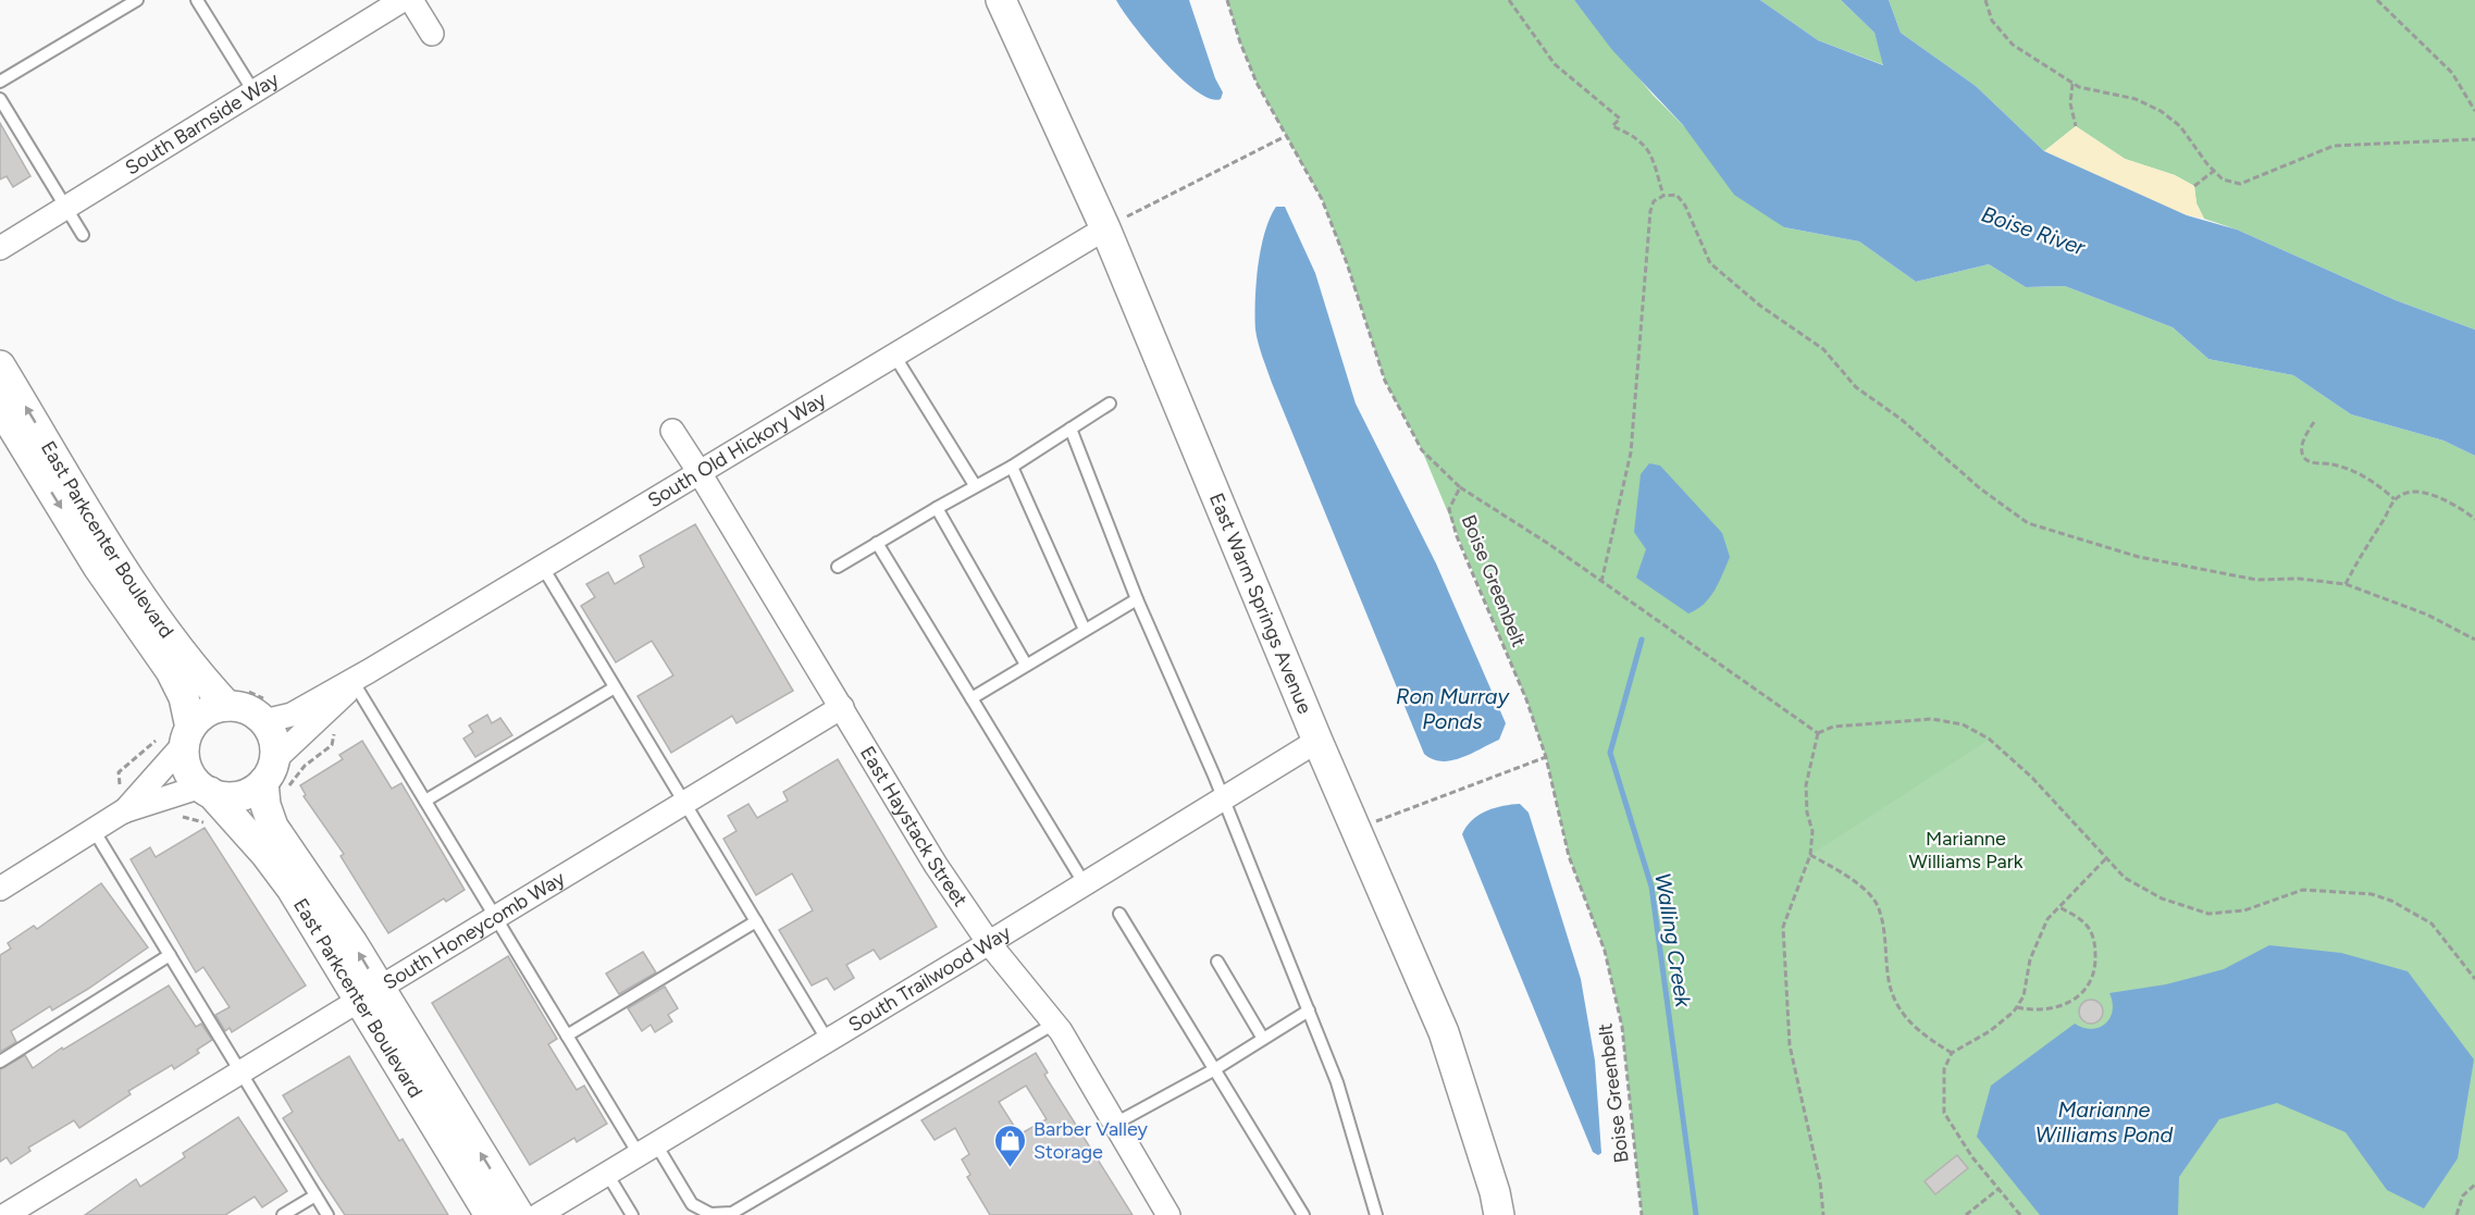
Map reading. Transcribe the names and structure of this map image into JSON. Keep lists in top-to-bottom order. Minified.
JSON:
{"streets":{"street":["South Barnside Way","South Old Hickory Way","East Parkcenter Boulevard","East Warm Springs Avenue","East Haystack Street","South Honeycomb Way","South Trailwood Way"],"path":["Boise Greenbelt"]},"crossings":[["South Old Hickory Way","East Parkcenter Boulevard"],["South Old Hickory Way","East Warm Springs Avenue"],["South Old Hickory Way","East Haystack Street"],["East Parkcenter Boulevard","South Honeycomb Way"],["East Warm Springs Avenue","South Trailwood Way"],["East Haystack Street","South Honeycomb Way"],["East Haystack Street","South Trailwood Way"]],"water":["Boise River","Ron Murray Ponds","Walling Creek","Marianne Williams Pond"],"parks":["Marianne Williams Park"],"places":{"shop":["Barber Valley Storage"]}}
